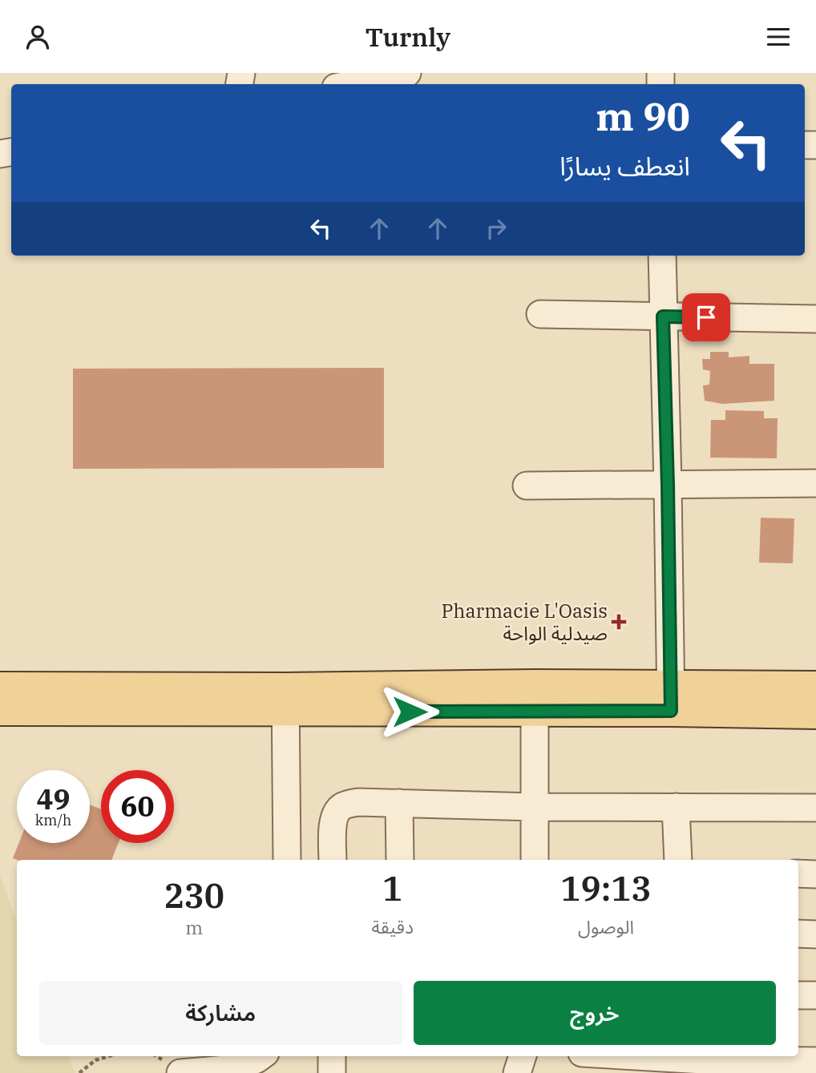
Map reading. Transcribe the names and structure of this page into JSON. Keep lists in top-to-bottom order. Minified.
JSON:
{"places":{"health":["Pharmacie L'Oasis صيدلية الواحة"]},"page":{"header":"Turnly","turn":["90 m","انعطف يسارًا"],"speed":"49 km/h","limit":"60","eta":["19:13","الوصول","1","دقيقة","230","m"],"buttons":["خروج","مشاركة"]}}
